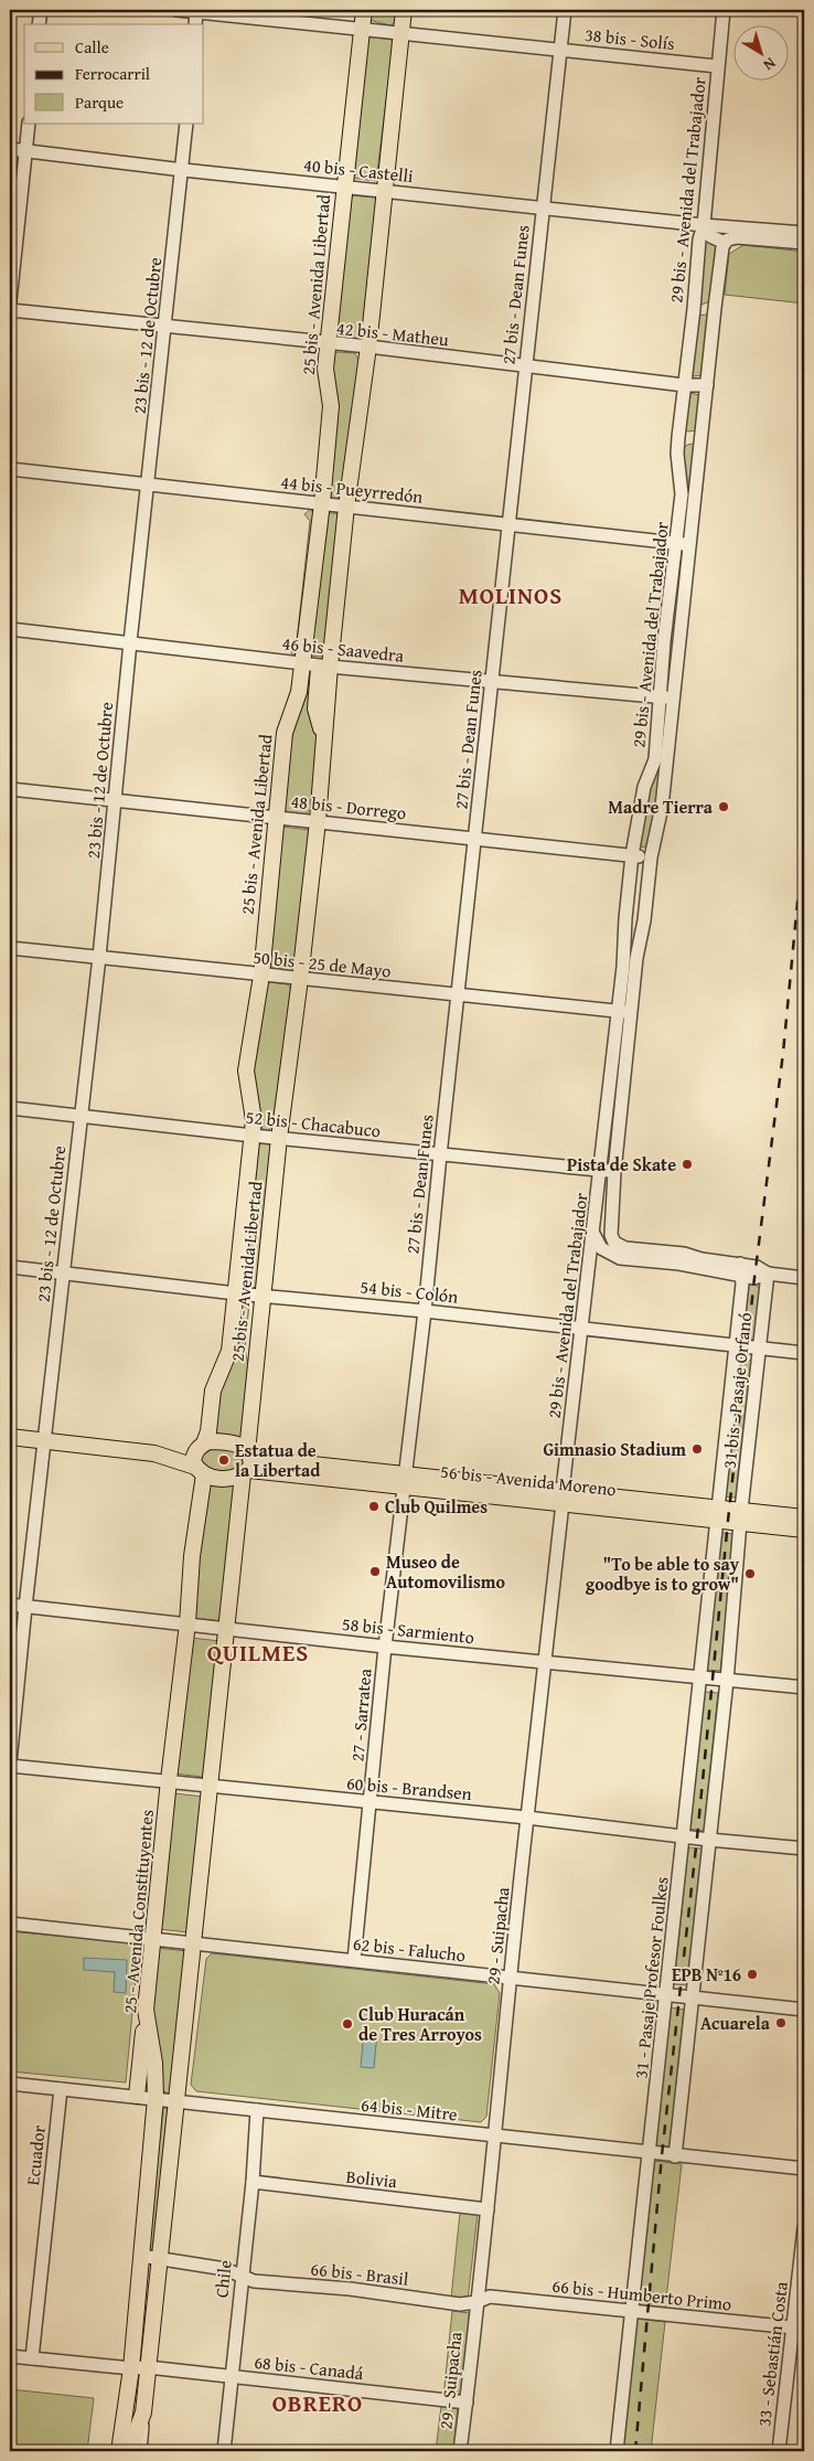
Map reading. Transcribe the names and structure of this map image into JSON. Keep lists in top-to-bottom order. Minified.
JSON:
{"streets":{"main road":["25 bis - Avenida Libertad","56 bis - Avenida Moreno","25 - Avenida Constituyentes"],"street":["38 bis - Solís","40 bis - Castelli","29 bis - Avenida del Trabajador","27 bis - Dean Funes","42 bis - Matheu","23 bis - 12 de Octubre","44 bis - Pueyrredón","46 bis - Saavedra","48 bis - Dorrego","50 bis - 25 de Mayo","52 bis - Chacabuco","54 bis - Colón","31 bis - Pasaje Orfanó","58 bis - Sarmiento","27 - Sarratea","60 bis - Brandsen","29 - Suipacha","62 bis - Falucho","31 - Pasaje Profesor Foulkes","64 bis - Mitre","Ecuador","Bolivia","66 bis - Brasil","Chile","66 bis - Humberto Primo","33 - Sebastián Costa","68 bis - Canadá"]},"crossings":[["38 bis - Solís","29 bis - Avenida del Trabajador"],["38 bis - Solís","25 bis - Avenida Libertad"],["38 bis - Solís","27 bis - Dean Funes"],["40 bis - Castelli","29 bis - Avenida del Trabajador"],["40 bis - Castelli","25 bis - Avenida Libertad"],["40 bis - Castelli","27 bis - Dean Funes"],["40 bis - Castelli","23 bis - 12 de Octubre"],["29 bis - Avenida del Trabajador","42 bis - Matheu"],["29 bis - Avenida del Trabajador","44 bis - Pueyrredón"],["29 bis - Avenida del Trabajador","46 bis - Saavedra"],["29 bis - Avenida del Trabajador","48 bis - Dorrego"],["29 bis - Avenida del Trabajador","50 bis - 25 de Mayo"],["29 bis - Avenida del Trabajador","52 bis - Chacabuco"],["29 bis - Avenida del Trabajador","54 bis - Colón"],["29 bis - Avenida del Trabajador","31 bis - Pasaje Orfanó"],["29 bis - Avenida del Trabajador","56 bis - Avenida Moreno"],["29 bis - Avenida del Trabajador","29 - Suipacha"],["25 bis - Avenida Libertad","42 bis - Matheu"],["25 bis - Avenida Libertad","44 bis - Pueyrredón"],["25 bis - Avenida Libertad","46 bis - Saavedra"],["25 bis - Avenida Libertad","48 bis - Dorrego"],["25 bis - Avenida Libertad","50 bis - 25 de Mayo"],["25 bis - Avenida Libertad","52 bis - Chacabuco"],["25 bis - Avenida Libertad","54 bis - Colón"],["25 bis - Avenida Libertad","56 bis - Avenida Moreno"],["25 bis - Avenida Libertad","25 - Avenida Constituyentes"],["27 bis - Dean Funes","42 bis - Matheu"],["27 bis - Dean Funes","44 bis - Pueyrredón"],["27 bis - Dean Funes","46 bis - Saavedra"],["27 bis - Dean Funes","48 bis - Dorrego"],["27 bis - Dean Funes","50 bis - 25 de Mayo"],["27 bis - Dean Funes","52 bis - Chacabuco"],["27 bis - Dean Funes","54 bis - Colón"],["27 bis - Dean Funes","56 bis - Avenida Moreno"],["27 bis - Dean Funes","27 - Sarratea"],["42 bis - Matheu","23 bis - 12 de Octubre"],["23 bis - 12 de Octubre","44 bis - Pueyrredón"],["23 bis - 12 de Octubre","46 bis - Saavedra"],["23 bis - 12 de Octubre","48 bis - Dorrego"],["23 bis - 12 de Octubre","50 bis - 25 de Mayo"],["23 bis - 12 de Octubre","52 bis - Chacabuco"],["23 bis - 12 de Octubre","54 bis - Colón"],["23 bis - 12 de Octubre","58 bis - Sarmiento"],["23 bis - 12 de Octubre","60 bis - Brandsen"],["54 bis - Colón","31 bis - Pasaje Orfanó"],["31 bis - Pasaje Orfanó","56 bis - Avenida Moreno"],["31 bis - Pasaje Orfanó","31 - Pasaje Profesor Foulkes"],["56 bis - Avenida Moreno","27 - Sarratea"],["56 bis - Avenida Moreno","25 - Avenida Constituyentes"],["56 bis - Avenida Moreno","29 - Suipacha"],["56 bis - Avenida Moreno","31 - Pasaje Profesor Foulkes"],["58 bis - Sarmiento","27 - Sarratea"],["58 bis - Sarmiento","25 - Avenida Constituyentes"],["58 bis - Sarmiento","29 - Suipacha"],["58 bis - Sarmiento","31 - Pasaje Profesor Foulkes"],["27 - Sarratea","60 bis - Brandsen"],["27 - Sarratea","62 bis - Falucho"],["60 bis - Brandsen","25 - Avenida Constituyentes"],["60 bis - Brandsen","29 - Suipacha"],["60 bis - Brandsen","31 - Pasaje Profesor Foulkes"],["25 - Avenida Constituyentes","62 bis - Falucho"],["25 - Avenida Constituyentes","64 bis - Mitre"],["25 - Avenida Constituyentes","68 bis - Canadá"],["29 - Suipacha","62 bis - Falucho"],["29 - Suipacha","64 bis - Mitre"],["29 - Suipacha","Bolivia"],["29 - Suipacha","66 bis - Brasil"],["29 - Suipacha","66 bis - Humberto Primo"],["29 - Suipacha","68 bis - Canadá"],["62 bis - Falucho","31 - Pasaje Profesor Foulkes"],["31 - Pasaje Profesor Foulkes","64 bis - Mitre"],["31 - Pasaje Profesor Foulkes","66 bis - Humberto Primo"],["64 bis - Mitre","Ecuador"],["64 bis - Mitre","Chile"],["Ecuador","68 bis - Canadá"],["Bolivia","Chile"],["66 bis - Brasil","Chile"],["66 bis - Brasil","66 bis - Humberto Primo"],["Chile","68 bis - Canadá"],["66 bis - Humberto Primo","33 - Sebastián Costa"]],"districts":["MOLINOS","QUILMES","OBRERO"],"places":["Madre Tierra","Pista de Skate","Gimnasio Stadium","Estatua de la Libertad","Club Quilmes","Museo de Automovilismo","\"To be able to say goodbye is to grow\"","EPB Nº16","Acuarela","Club Huracán de Tres Arroyos"],"legend":["Calle","Ferrocarril","Parque"],"north":"bottom right"}
